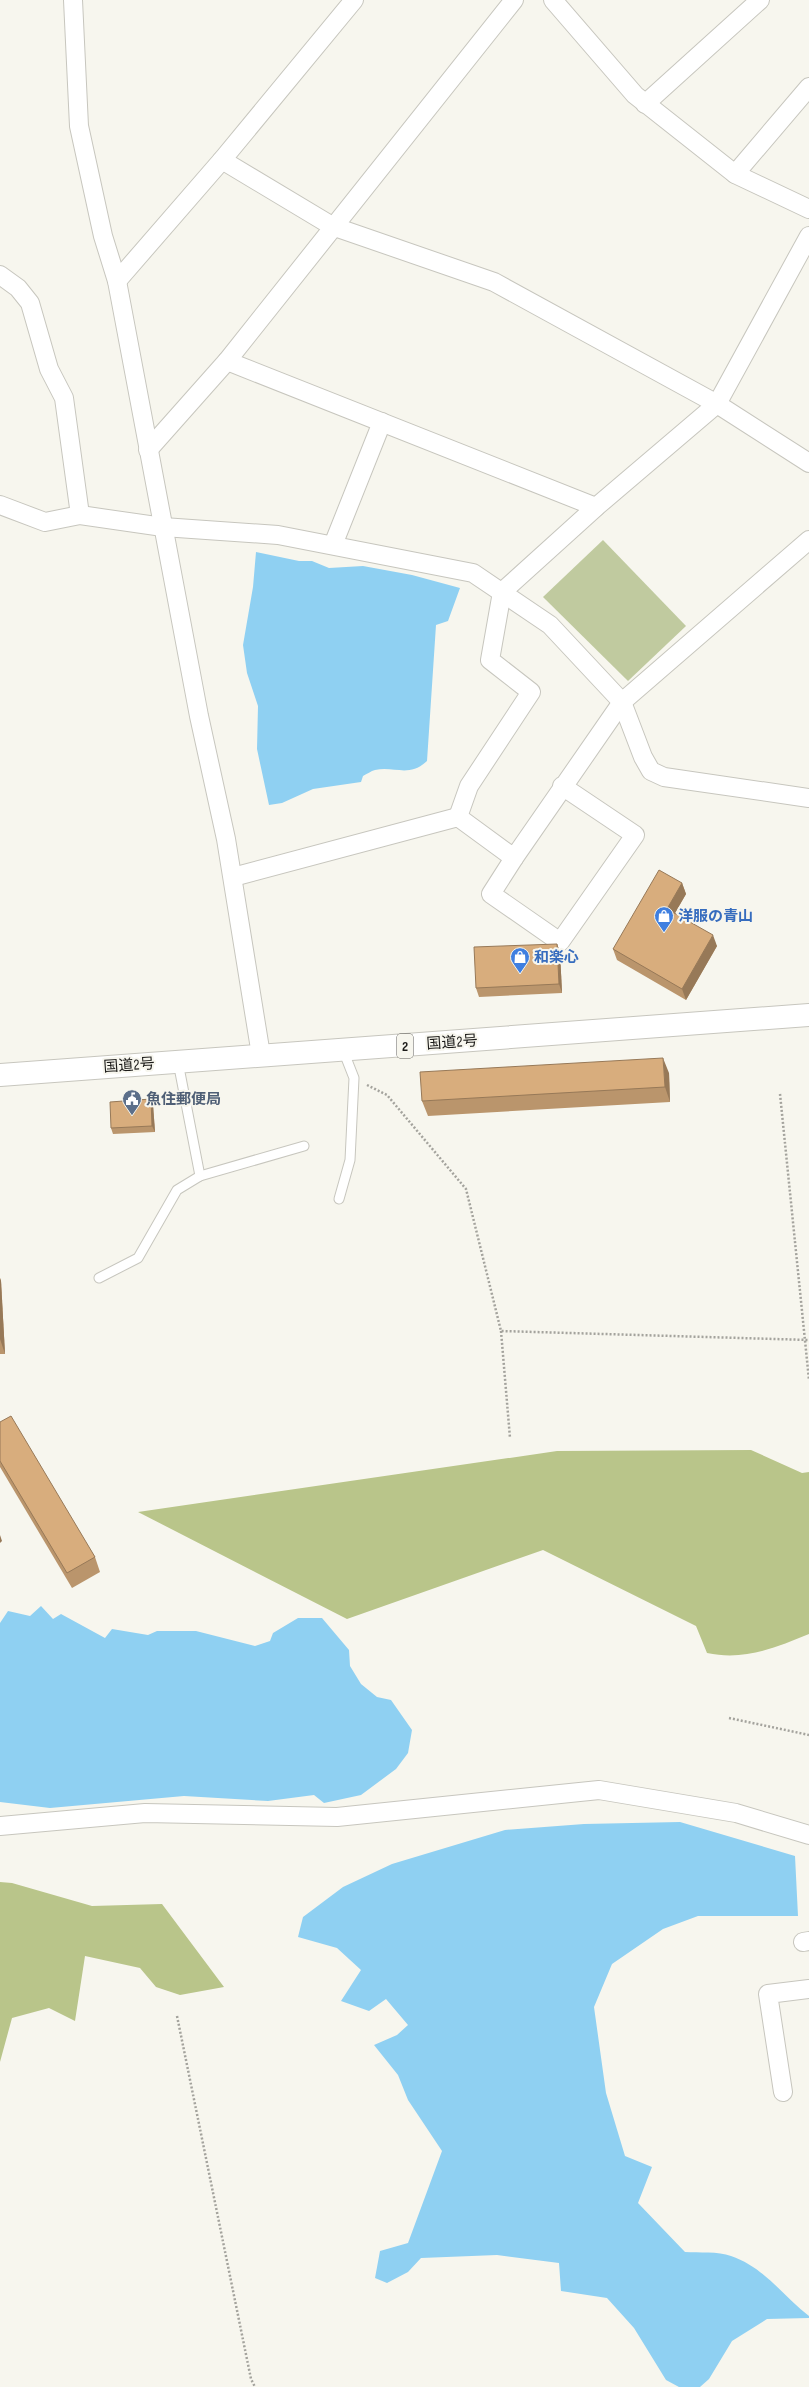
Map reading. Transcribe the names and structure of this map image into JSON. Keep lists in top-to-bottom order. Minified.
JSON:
{"streets":{"highway":["国道2号","2"]},"places":{"shop":["洋服の青山","和楽心"],"public building":["魚住郵便局"]}}
